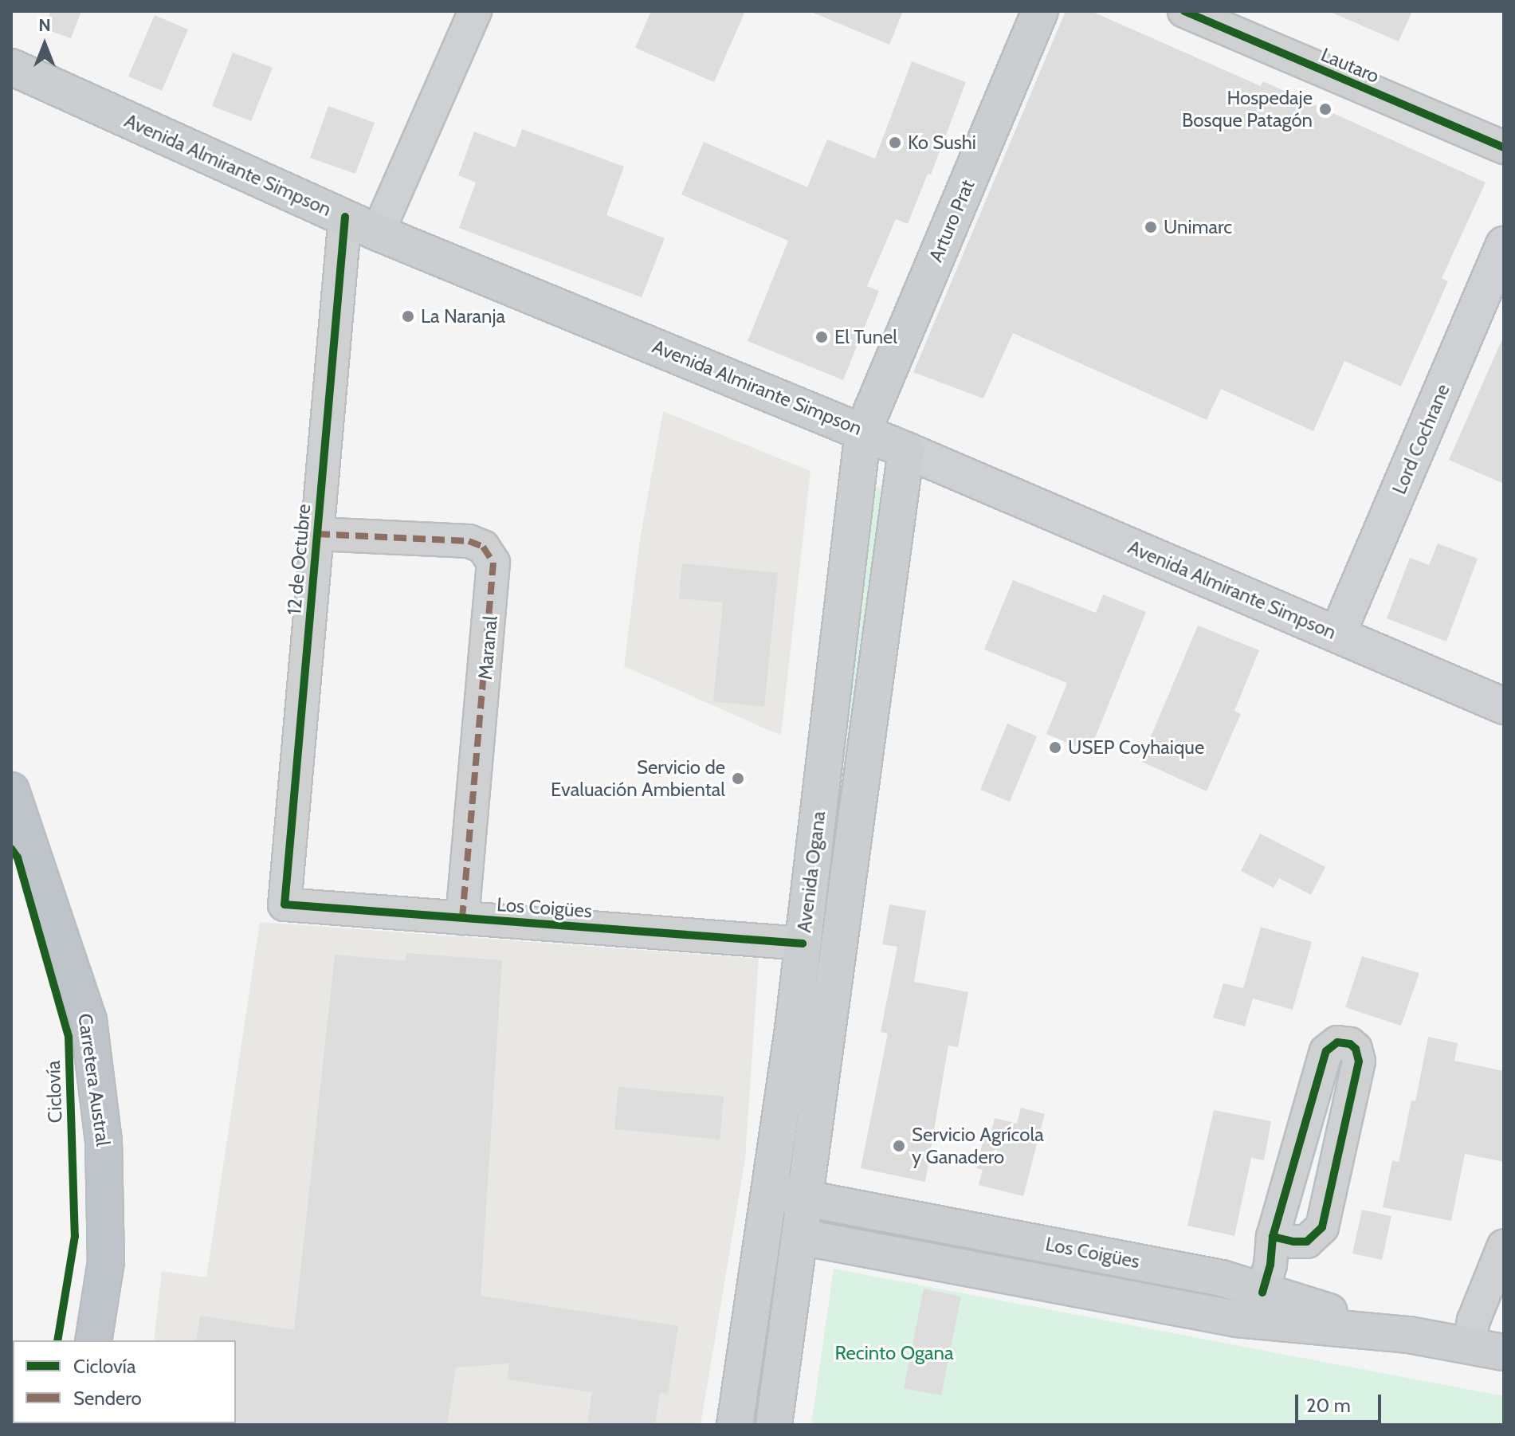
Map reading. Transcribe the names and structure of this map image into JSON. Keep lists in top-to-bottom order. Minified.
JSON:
{"streets":{"highway":["Carretera Austral"],"main road":["Avenida Almirante Simpson","Arturo Prat","Lord Cochrane","Avenida Ogana","Los Coigües"],"street":["Lautaro","12 de Octubre","Maranal"],"cycle path":["Ciclovía"]},"crossings":[["Avenida Almirante Simpson","Arturo Prat"],["Avenida Almirante Simpson","Lord Cochrane"],["Avenida Almirante Simpson","12 de Octubre"],["Avenida Almirante Simpson","Avenida Ogana"],["Arturo Prat","Avenida Ogana"],["12 de Octubre","Maranal"],["12 de Octubre","Los Coigües"],["Maranal","Los Coigües"],["Avenida Ogana","Los Coigües"]],"parks":["Recinto Ogana"],"places":["Hospedaje Bosque Patagón","Ko Sushi","Unimarc","La Naranja","El Tunel","USEP Coyhaique","Servicio de Evaluación Ambiental","Servicio Agrícola y Ganadero"],"legend":["Ciclovía","Sendero"],"scale_bar":"20 m","north":"top"}
